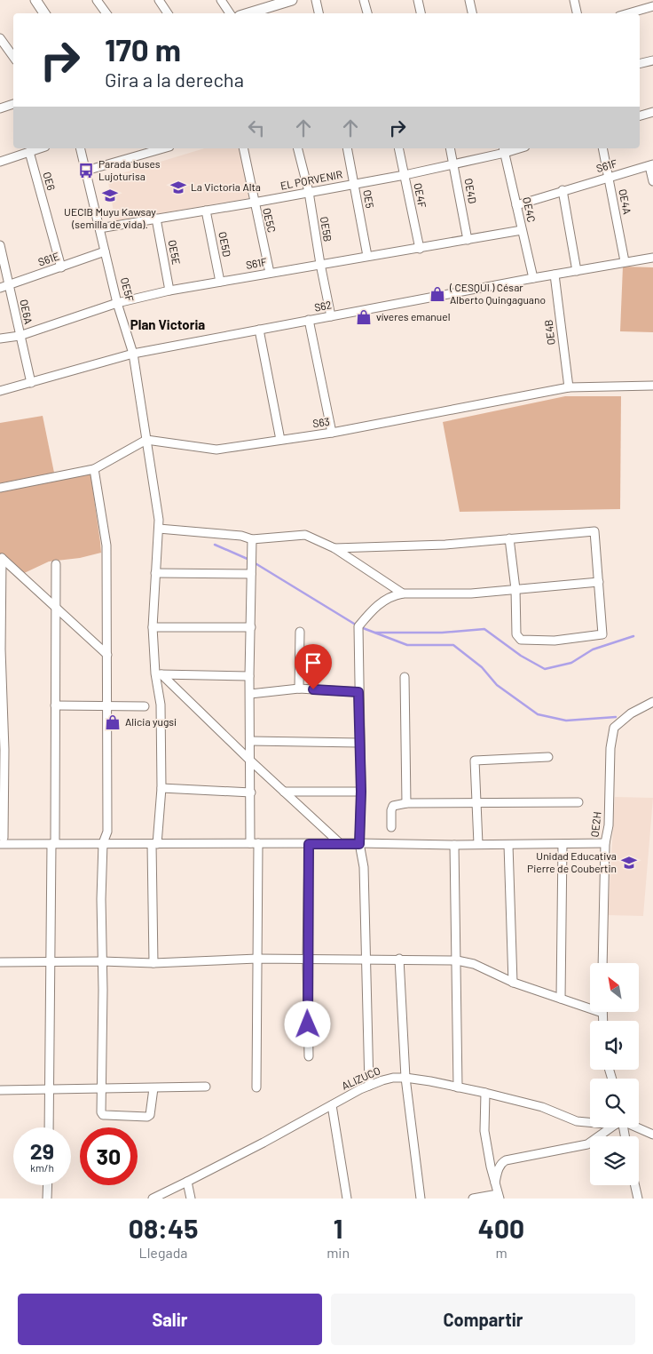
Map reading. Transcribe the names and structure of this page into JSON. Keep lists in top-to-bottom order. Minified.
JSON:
{"streets":{"street":["S61F","EL PORVENIR","OE6","OE4D","OE4F","OE5","OE4A","OE4C","OE5C","OE5B","OE5D","OE5E","S61E","OE5F","S62","OE6A","OE4B","S63","OE2H","ALIZUCO"]},"crossings":[["S61F","OE4D"],["S61F","OE4F"],["S61F","OE5"],["S61F","OE4A"],["S61F","OE4C"],["S61F","OE5C"],["S61F","OE5B"],["S61F","OE5D"],["S61F","OE5E"],["S61F","OE5F"],["S61F","OE6A"],["EL PORVENIR","OE4D"],["EL PORVENIR","OE4F"],["EL PORVENIR","OE5"],["EL PORVENIR","OE4C"],["EL PORVENIR","OE5C"],["EL PORVENIR","OE5B"],["EL PORVENIR","OE5D"],["EL PORVENIR","OE5E"],["EL PORVENIR","OE5F"],["OE6","S61E"],["OE4A","S62"],["OE4C","S62"],["OE5B","S62"],["S61E","OE5F"],["S61E","OE6A"],["OE5F","S62"],["OE5F","S63"],["S62","OE6A"],["S62","OE4B"],["OE4B","S63"]],"districts":["Plan Victoria"],"places":{"bus stop":["Parada buses Lujoturisa"],"school or university":["La Victoria Alta","UECIB Muyu Kawsay (semilla de vida).","Unidad Educativa Pierre de Coubertin"],"shop":["( CESQUI ) César Alberto Quingaguano","víveres emanuel","Alicia yugsi"]},"north":"top left","page":{"turn":["170 m","Gira a la derecha"],"speed":"29 km/h","limit":"30","eta":["08:45","Llegada","1","min","400","m"],"buttons":["Salir","Compartir"]}}
